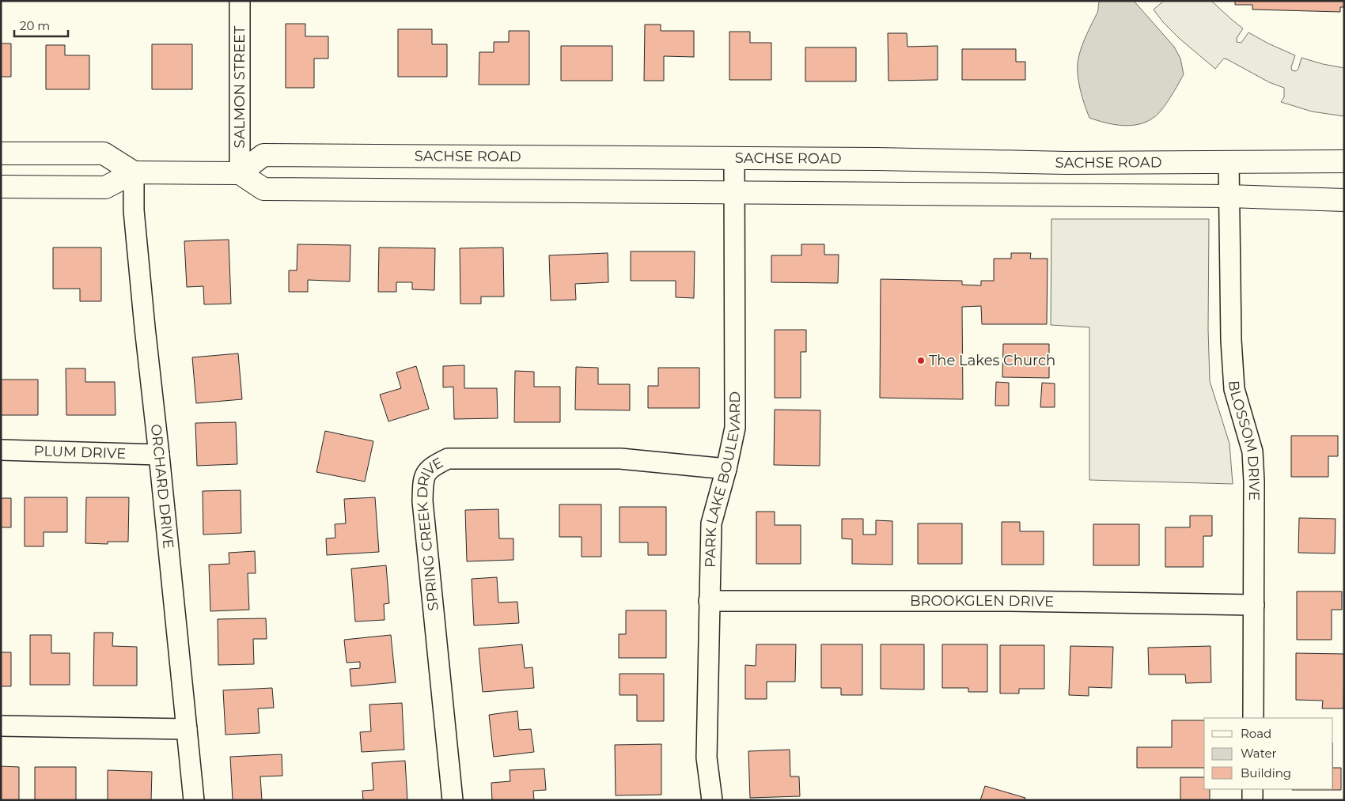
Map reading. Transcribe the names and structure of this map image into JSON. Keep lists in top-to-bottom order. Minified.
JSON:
{"streets":{"main road":["SACHSE ROAD"],"street":["SALMON STREET","BLOSSOM DRIVE","PLUM DRIVE","PARK LAKE BOULEVARD","ORCHARD DRIVE","SPRING CREEK DRIVE","BROOKGLEN DRIVE"]},"crossings":[["SALMON STREET","SACHSE ROAD"],["SACHSE ROAD","BLOSSOM DRIVE"],["SACHSE ROAD","PARK LAKE BOULEVARD"],["BLOSSOM DRIVE","BROOKGLEN DRIVE"],["PLUM DRIVE","ORCHARD DRIVE"],["PARK LAKE BOULEVARD","SPRING CREEK DRIVE"],["PARK LAKE BOULEVARD","BROOKGLEN DRIVE"]],"places":["The Lakes Church"],"legend":["Road","Water","Building"],"scale_bar":"20 m"}
